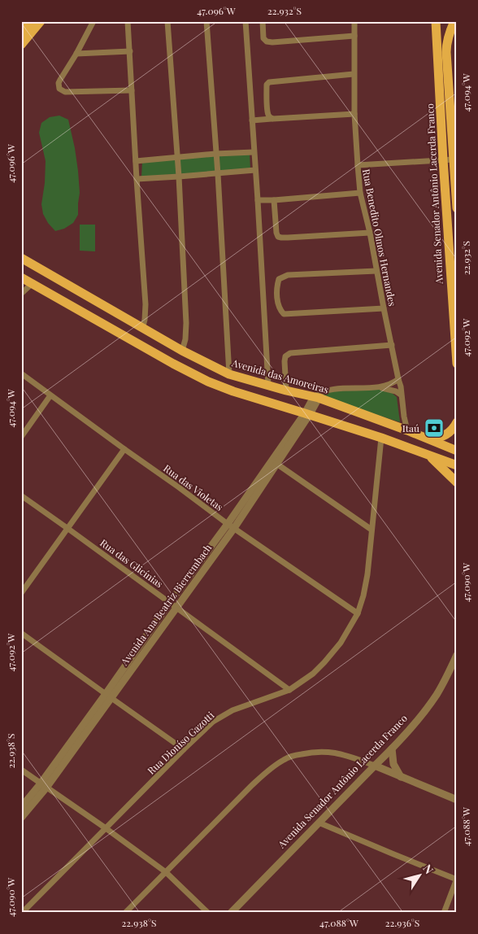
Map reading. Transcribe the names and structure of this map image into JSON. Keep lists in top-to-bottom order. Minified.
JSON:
{"streets":{"main road":["Avenida Senador Antônio Lacerda Franco","Avenida das Amoreiras"],"street":["Rua Benedito Olmos Hernandes","Rua das Violetas","Rua das Glicínias","Avenida Ana Beatriz Bierrembach","Rua Dioníso Gazotti"]},"crossings":[["Rua Benedito Olmos Hernandes","Avenida das Amoreiras"],["Avenida das Amoreiras","Avenida Ana Beatriz Bierrembach"],["Rua das Violetas","Avenida Ana Beatriz Bierrembach"],["Rua das Violetas","Rua Dioníso Gazotti"],["Rua das Glicínias","Avenida Ana Beatriz Bierrembach"],["Rua das Glicínias","Rua Dioníso Gazotti"]],"places":{"bank":["Itaú"]},"north":"top right","coordinates":["47.096°W","22.932°S","47.094°W","47.092°W","47.090°W","22.938°S","47.088°W","22.936°S"]}
